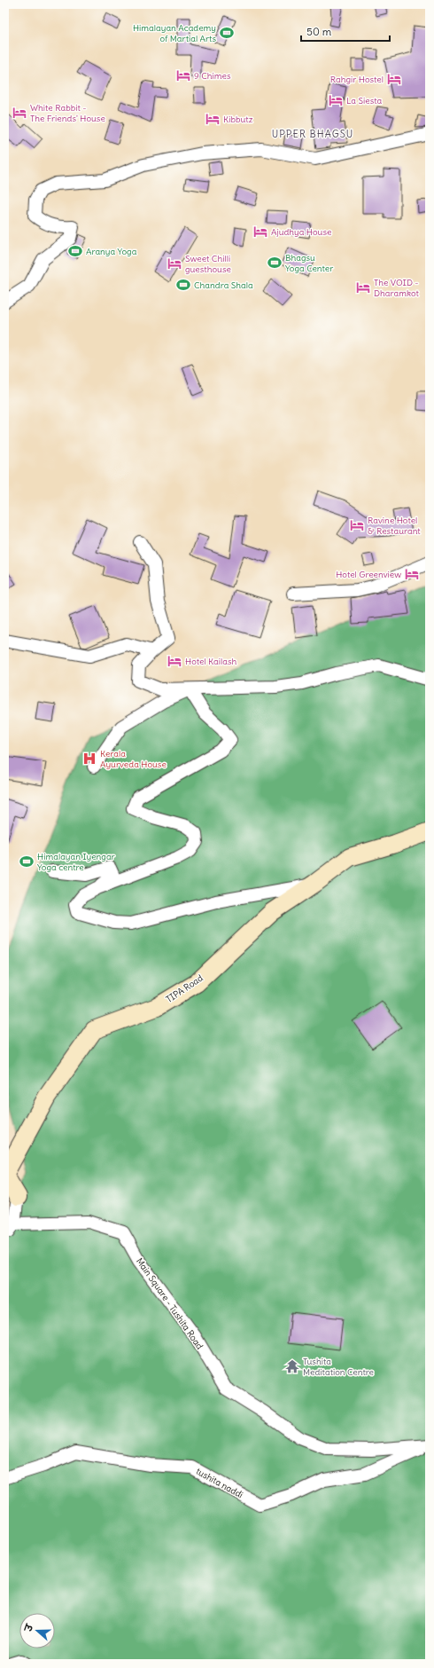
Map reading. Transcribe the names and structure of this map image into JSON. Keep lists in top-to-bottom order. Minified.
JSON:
{"streets":{"street":["TIPA Road","Main Square - Tushita Road","tushita naddi"]},"crossings":[["Main Square - Tushita Road","tushita naddi"]],"districts":["UPPER BHAGSU"],"places":{"sports":["Himalayan Academy of Martial Arts","Aranya Yoga","Bhagsu Yoga Center","Chandra Shala","Himalayan Iyengar Yoga centre"],"hotel":["9 Chimes","Rahgir Hostel","La Siesta","White Rabbit - The Friends' House","Kibbutz","Ajudhya House","Sweet Chilli guesthouse","The VOID - Dharamkot","Ravine Hotel & Restaurant","Hotel Greenview","Hotel Kailash"],"hospital":["Kerala Ayurveda House"],"temple":["Tushita Meditation Centre"]},"scale_bar":"50 m","north":"left"}
